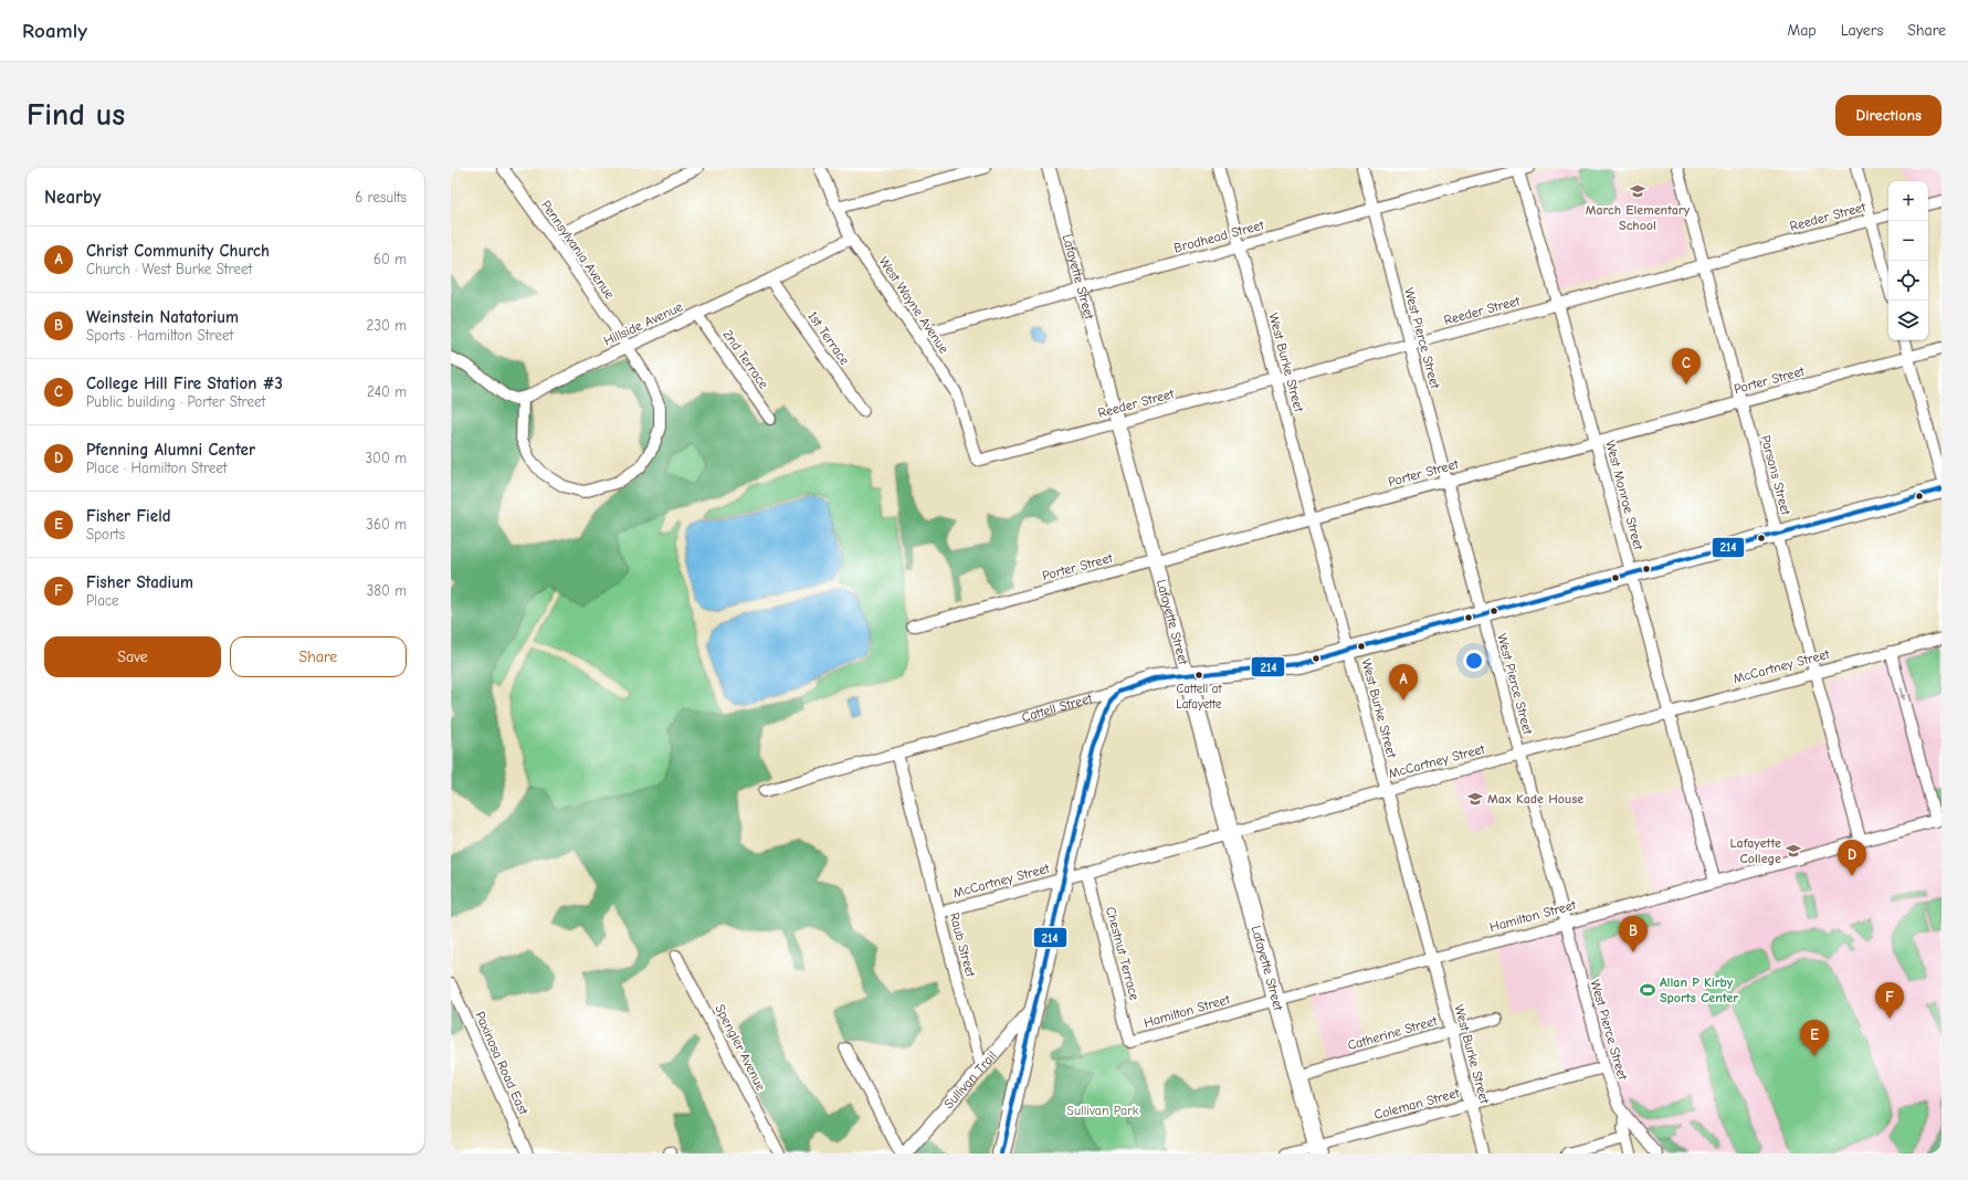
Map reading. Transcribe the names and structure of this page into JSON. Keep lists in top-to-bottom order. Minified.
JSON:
{"streets":{"main road":["Lafayette Street","Cattell Street"],"street":["Reeder Street","Brodhead Street","Pennsylvania Avenue","West Wayne Avenue","Hillside Avenue","1st Terrace","West Pierce Street","2nd Terrace","West Burke Street","Porter Street","Parsons Street","West Monroe Street","McCartney Street","Hamilton Street","Raub Street","Chestnut Terrace","Catherine Street","Spengler Avenue","Paxinosa Road East","Sullivan Trail","Coleman Street"]},"crossings":[["Reeder Street","Lafayette Street"],["Reeder Street","West Wayne Avenue"],["Reeder Street","West Pierce Street"],["Reeder Street","West Burke Street"],["Reeder Street","Parsons Street"],["Reeder Street","West Monroe Street"],["Brodhead Street","Lafayette Street"],["Brodhead Street","West Wayne Avenue"],["Brodhead Street","West Pierce Street"],["Brodhead Street","West Burke Street"],["Brodhead Street","West Monroe Street"],["Pennsylvania Avenue","Hillside Avenue"],["Lafayette Street","Porter Street"],["Lafayette Street","McCartney Street"],["Lafayette Street","Cattell Street"],["Lafayette Street","Hamilton Street"],["Lafayette Street","Catherine Street"],["Lafayette Street","Coleman Street"],["West Wayne Avenue","Hillside Avenue"],["Hillside Avenue","1st Terrace"],["Hillside Avenue","2nd Terrace"],["West Pierce Street","Porter Street"],["West Pierce Street","McCartney Street"],["West Pierce Street","Cattell Street"],["West Pierce Street","Hamilton Street"],["West Pierce Street","Coleman Street"],["West Burke Street","Porter Street"],["West Burke Street","McCartney Street"],["West Burke Street","Cattell Street"],["West Burke Street","Hamilton Street"],["West Burke Street","Catherine Street"],["West Burke Street","Coleman Street"],["Porter Street","Parsons Street"],["Porter Street","West Monroe Street"],["Parsons Street","McCartney Street"],["Parsons Street","Cattell Street"],["Parsons Street","Hamilton Street"],["West Monroe Street","McCartney Street"],["West Monroe Street","Cattell Street"],["West Monroe Street","Hamilton Street"],["McCartney Street","Raub Street"],["McCartney Street","Chestnut Terrace"],["Cattell Street","Raub Street"],["Hamilton Street","Chestnut Terrace"],["Raub Street","Sullivan Trail"]],"parks":["Sullivan Park"],"places":{"school or university":["March Elementary School","Max Kade House","Lafayette College"],"other":["Cattell at Lafayette"],"sports":["Allan P Kirby Sports Center"]},"lines":["transit line 214"],"page":{"header":"Roamly","nav":["Map","Layers","Share"],"buttons":["Directions",["Save","Share"]],"title":"Find us","heading":["Nearby","6 results"],"map_buttons":["+","−"],"list":[{"mark":"A","name":"Christ Community Church","note":"Church · West Burke Street","value":"60 m"},{"mark":"B","name":"Weinstein Natatorium","note":"Sports · Hamilton Street","value":"230 m"},{"mark":"C","name":"College Hill Fire Station #3","note":"Public building · Porter Street","value":"240 m"},{"mark":"D","name":"Pfenning Alumni Center","note":"Place · Hamilton Street","value":"300 m"},{"mark":"E","name":"Fisher Field","note":"Sports","value":"360 m"},{"mark":"F","name":"Fisher Stadium","note":"Place","value":"380 m"}],"pins":["C","A","D","B","F","E"]}}
